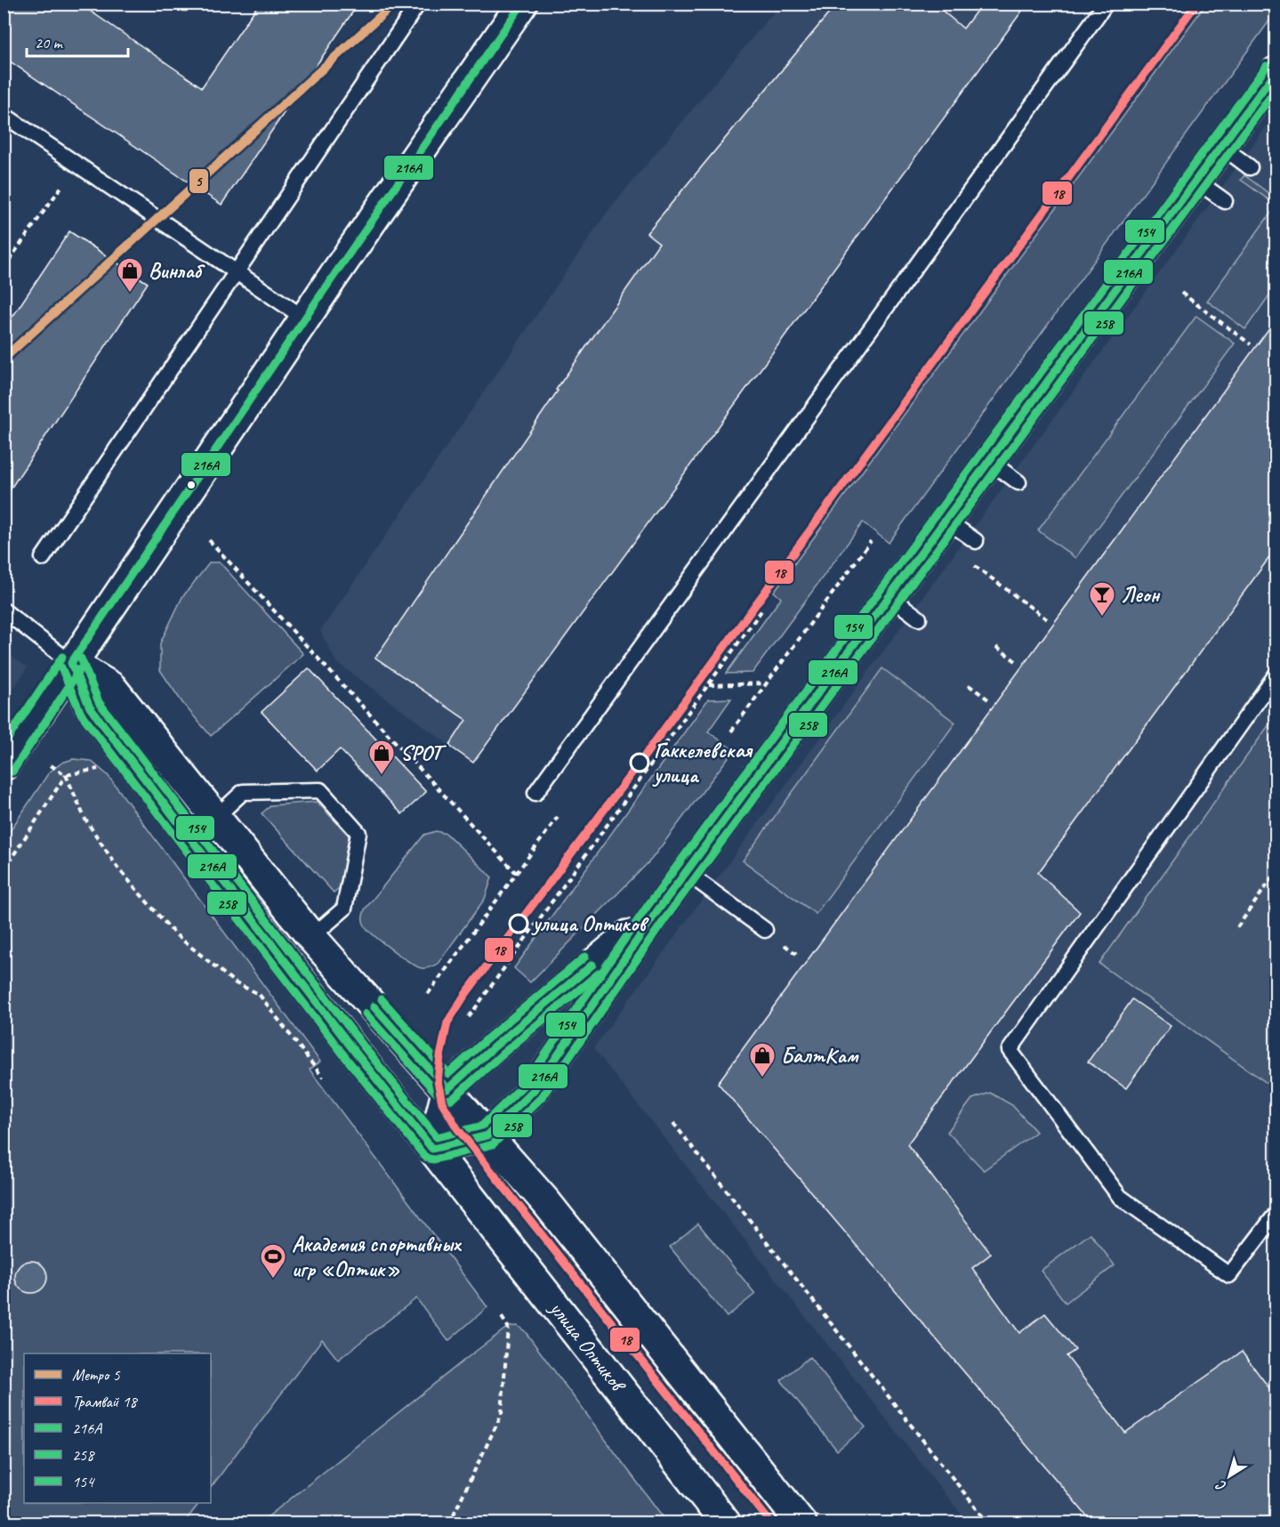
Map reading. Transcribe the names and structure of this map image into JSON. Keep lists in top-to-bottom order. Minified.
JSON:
{"streets":{"main road":["улица Оптиков"]},"places":{"shop":["Винлаб","SPOT","БалтКам"],"bar":["Леон"],"other":["Гаккелевская улица","улица Оптиков"],"sports":["Академия спортивных игр «Оптик»"]},"lines":["metro line 5","tram line 18","transit line 216А","transit line 154","transit line 258"],"legend":["Метро 5","Трамвай 18","216А","258","154"],"scale_bar":"20 m","north":"bottom left"}
